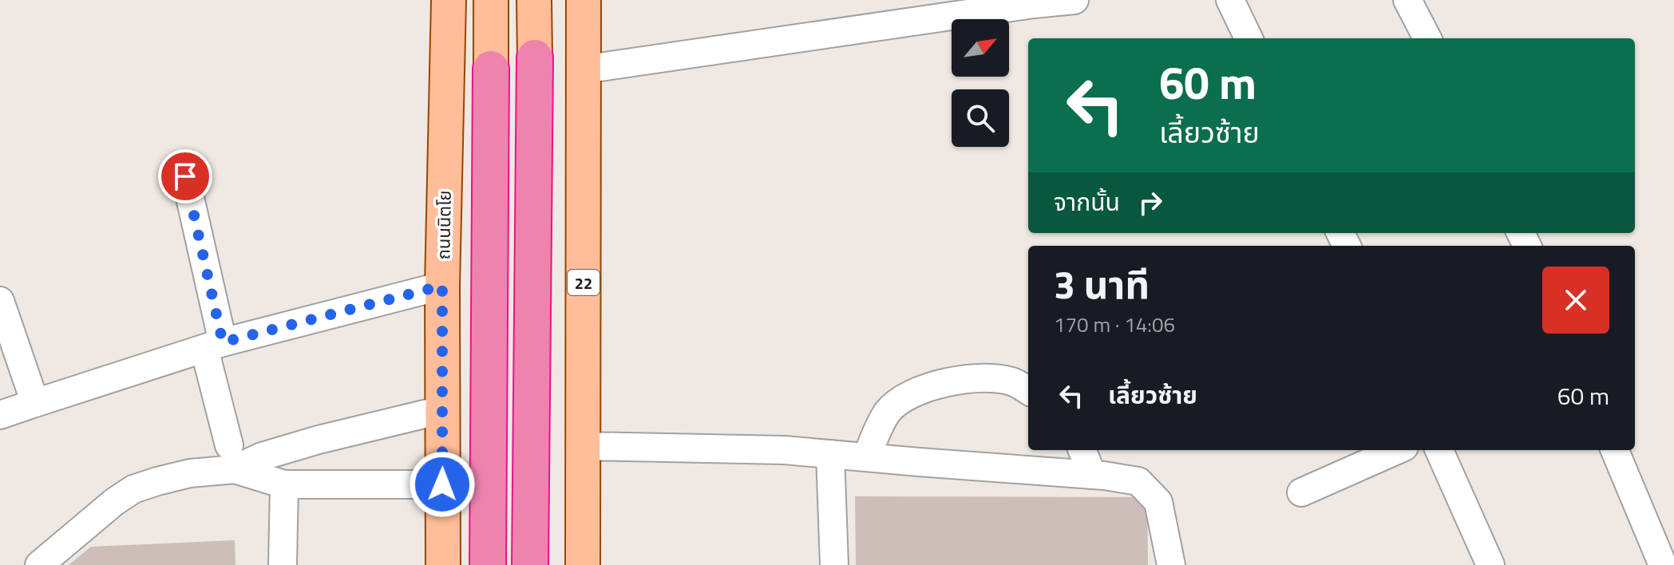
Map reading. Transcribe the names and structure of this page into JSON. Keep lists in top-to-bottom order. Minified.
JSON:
{"streets":{"main road":["ถนนนิตโย","22"]},"north":"top right","page":{"turn":["60 m","เลี้ยวซ้าย"],"then":"จากนั้น","heading":["3 นาที","170 m · 14:06"],"list":[{"name":"เลี้ยวซ้าย","value":"60 m"}]}}
